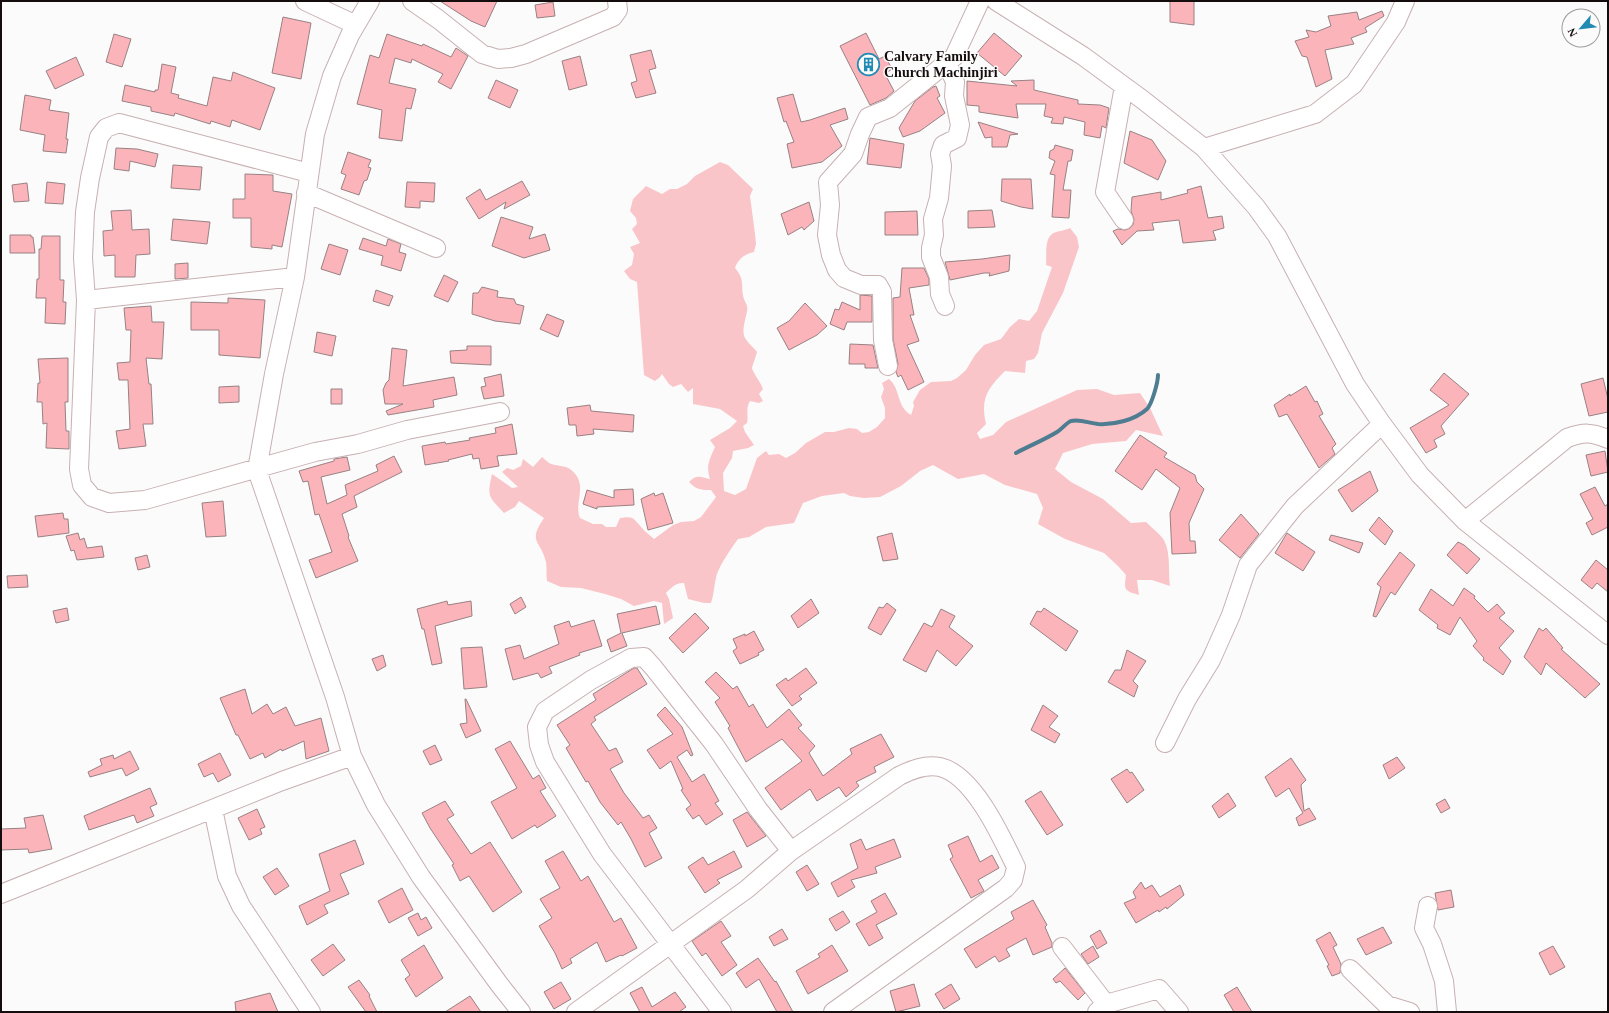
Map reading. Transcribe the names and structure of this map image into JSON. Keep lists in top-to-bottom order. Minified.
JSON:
{"places":{"building":["Calvary Family Church Machinjiri"]},"north":"bottom left"}
